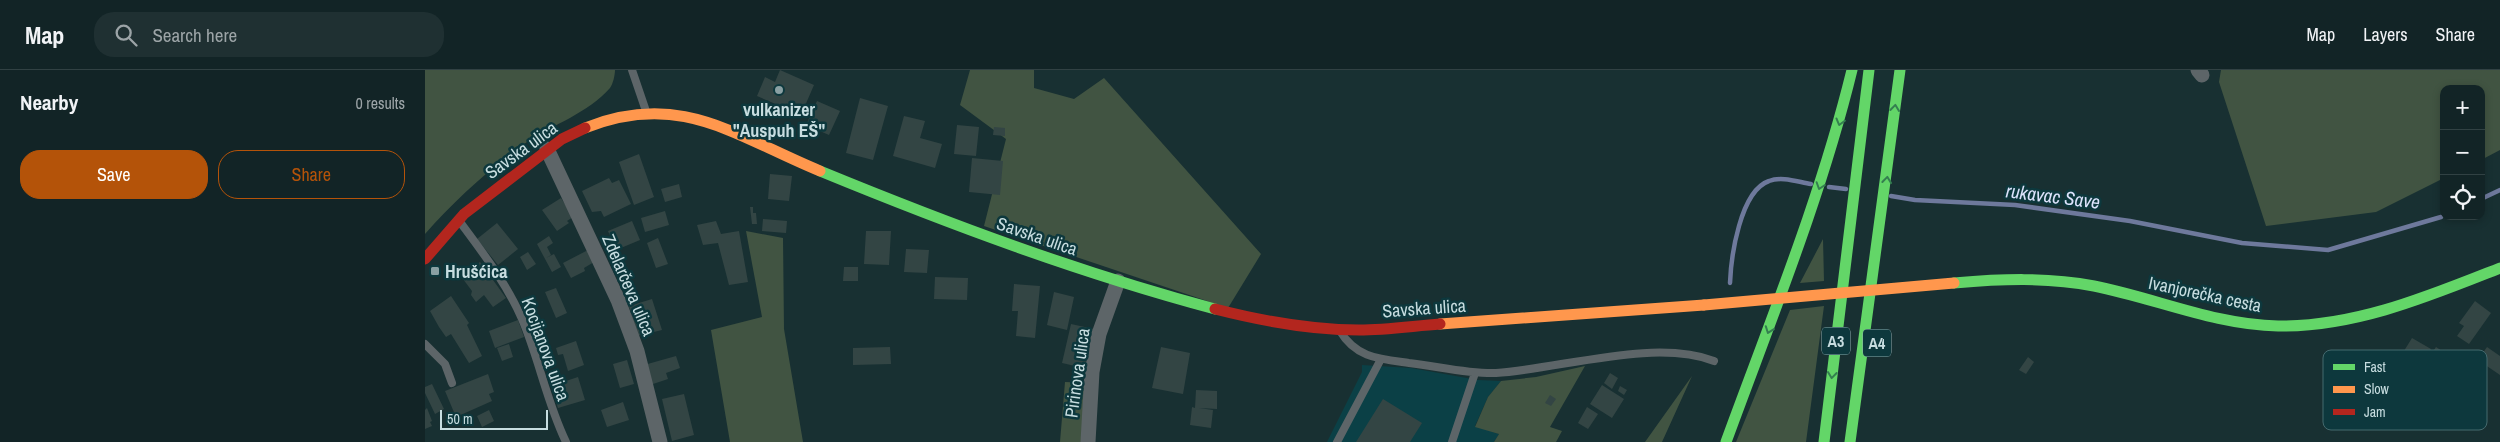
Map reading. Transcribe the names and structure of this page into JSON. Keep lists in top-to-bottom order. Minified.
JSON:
{"streets":{"main road":["Savska ulica","Ivanjorečka cesta","A3"],"street":["Zdelarčeva ulica","Pirinova ulica"],"lane":["Kocijanova ulica"]},"crossings":[["Savska ulica","Zdelarčeva ulica"],["Savska ulica","Ivanjorečka cesta"],["Savska ulica","Kocijanova ulica"],["Savska ulica","Pirinova ulica"]],"water":["rukavac Save"],"places":{"other":["vulkanizer \"Auspuh EŠ\""],"transit":["Hrušćica"]},"legend":["Fast","Slow","Jam"],"scale_bar":"50 m","page":{"header":"Map","search":"Search here","nav":["Map","Layers","Share"],"heading":["Nearby","0 results"],"map_buttons":["+","−"],"buttons":["Save","Share"],"scale":"50 m"}}
